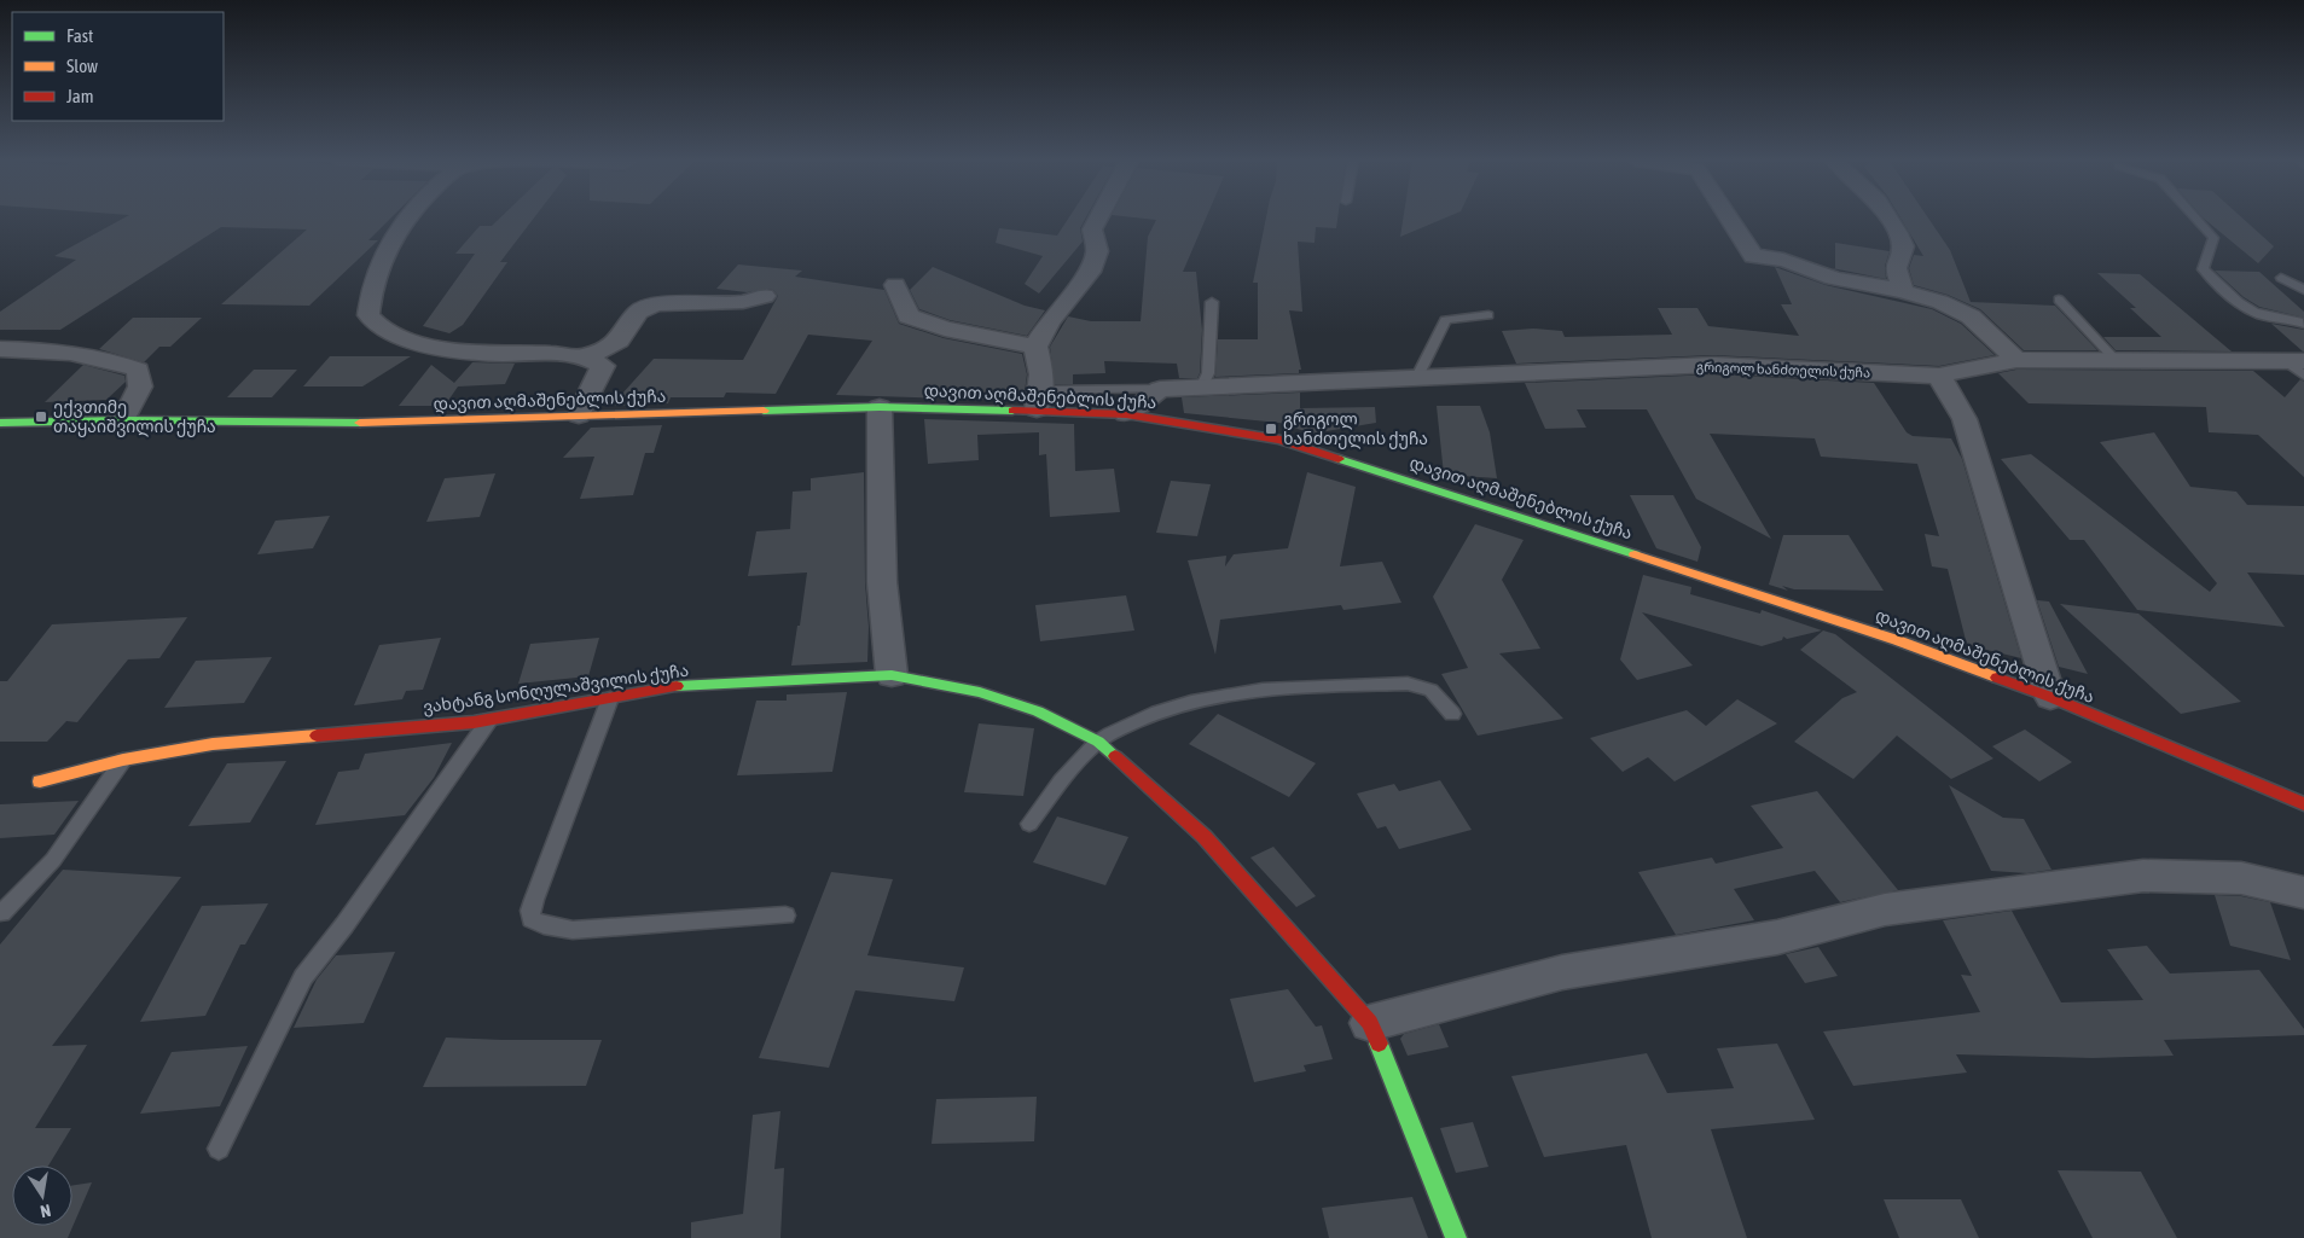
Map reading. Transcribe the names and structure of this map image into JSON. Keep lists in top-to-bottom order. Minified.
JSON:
{"streets":{"street":["გრიგოლ ხანძთელის ქუჩა","დავით აღმაშენებლის ქუჩა","ვახტანგ სონღულაშვილის ქუჩა"]},"places":{"transit":["ექვთიმე თაყაიშვილის ქუჩა","გრიგოლ ხანძთელის ქუჩა"]},"legend":["Fast","Slow","Jam"],"north":"bottom"}
